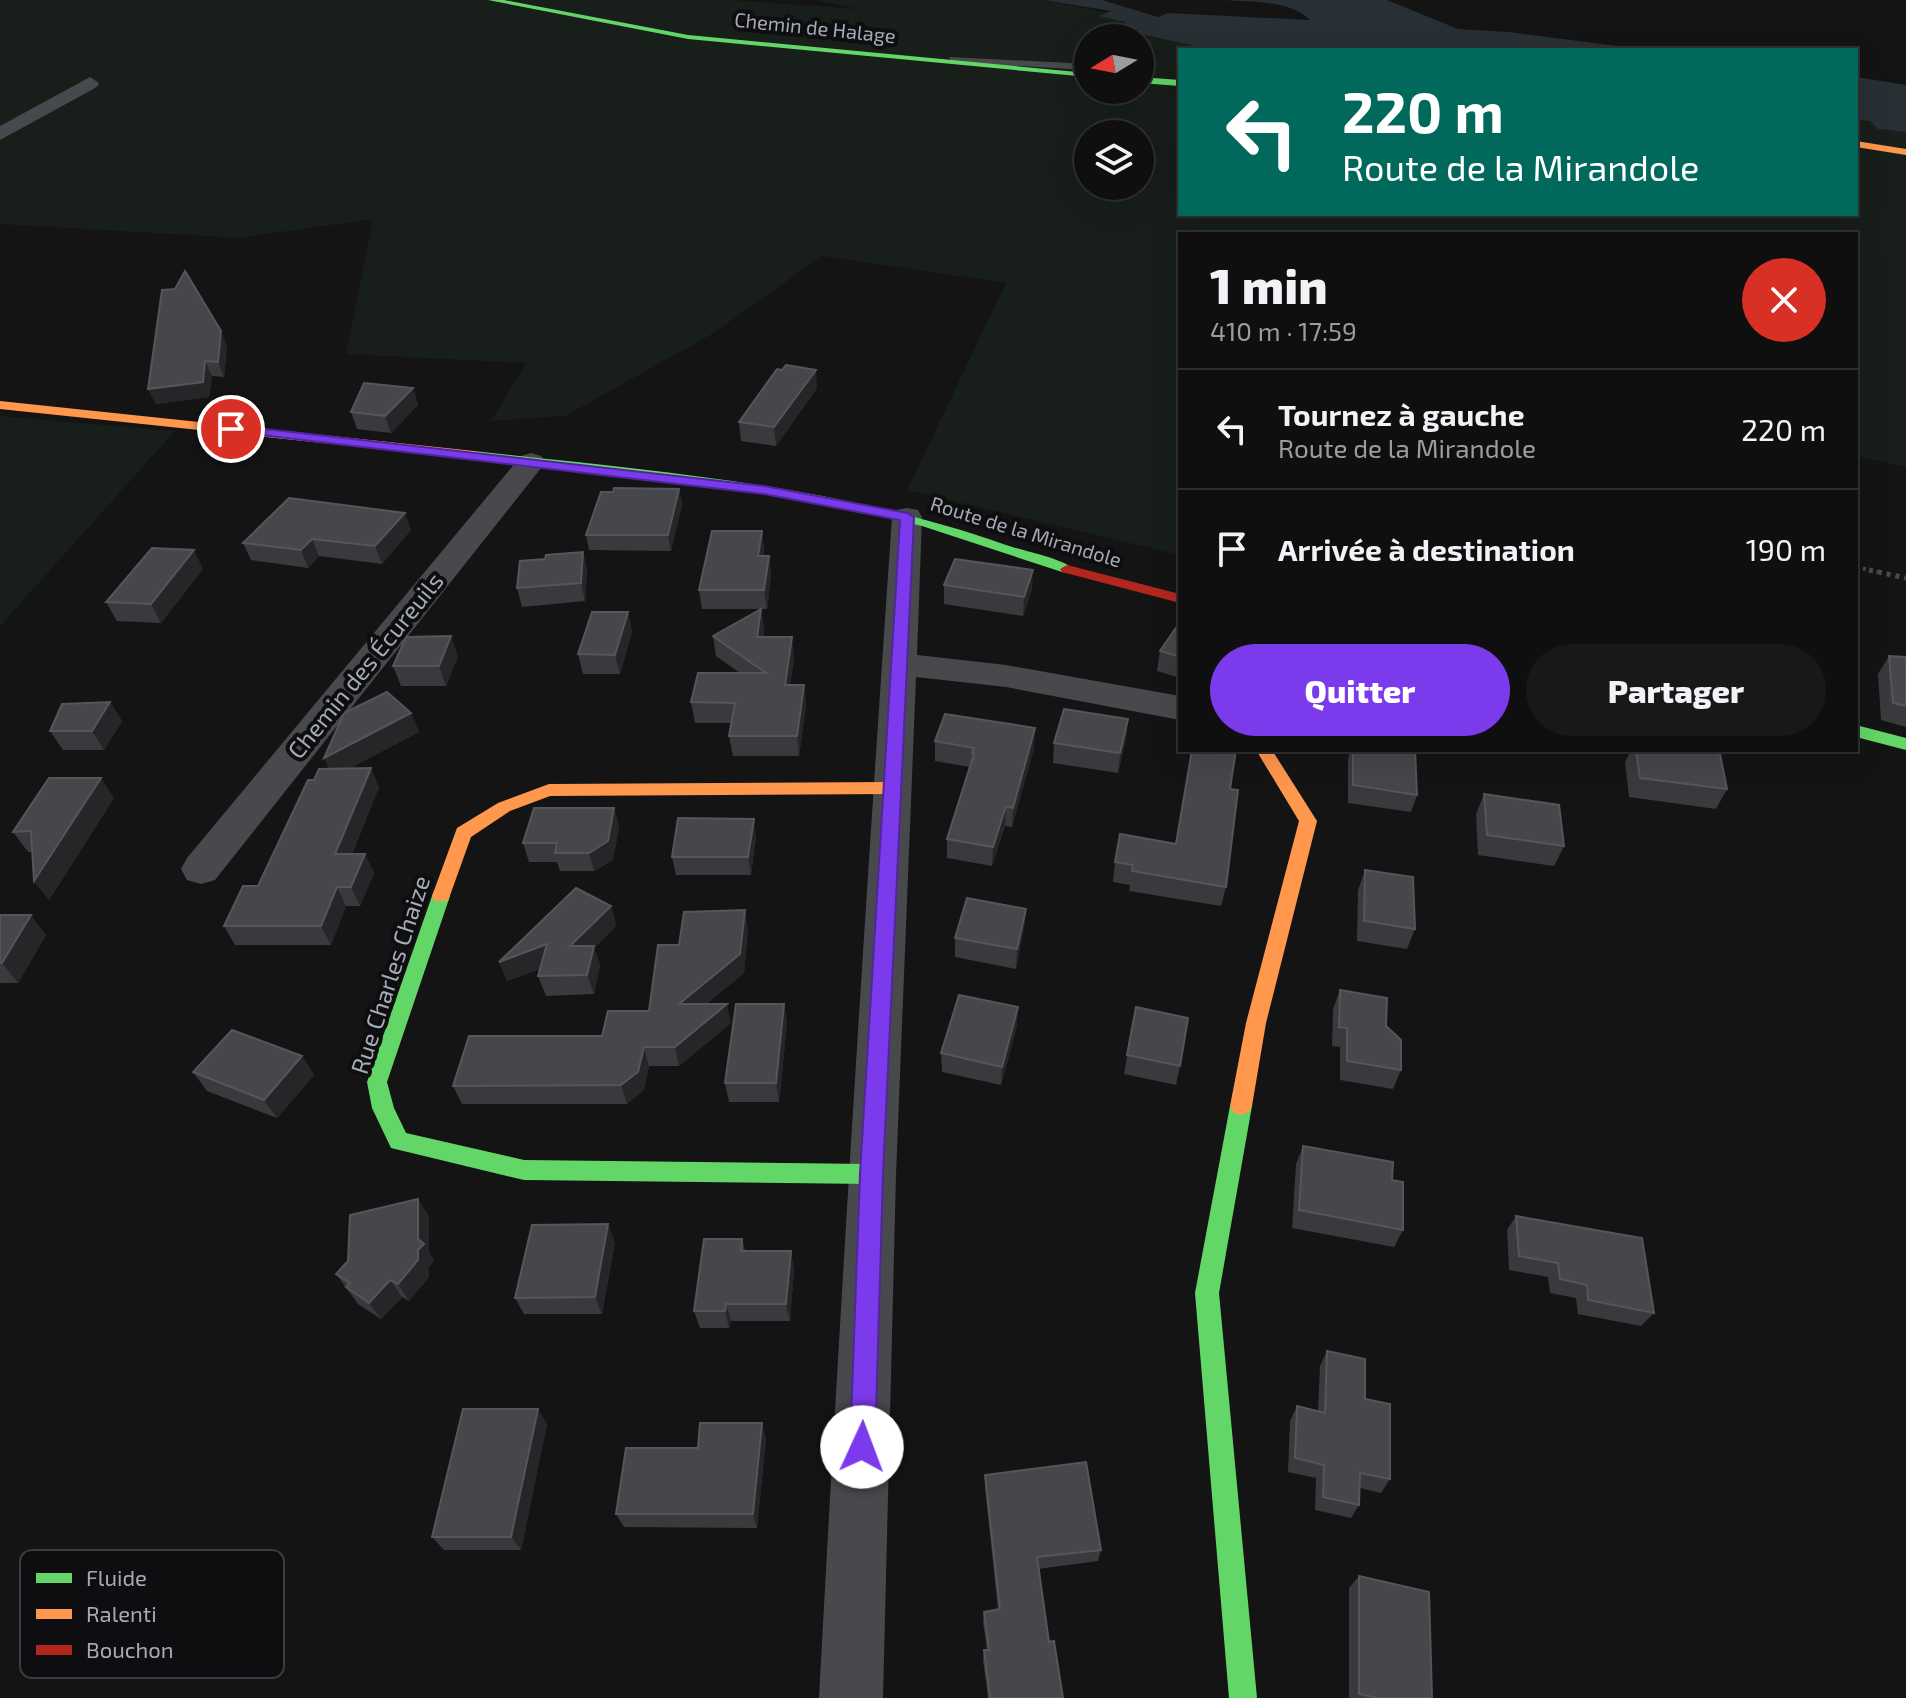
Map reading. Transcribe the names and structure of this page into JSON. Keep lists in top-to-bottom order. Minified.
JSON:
{"streets":{"street":["Chemin de Halage","Route de la Mirandole","Chemin des Écureuils","Rue Charles Chaize"]},"crossings":[["Route de la Mirandole","Chemin des Écureuils"]],"legend":["Fluide","Ralenti","Bouchon"],"north":"left","page":{"turn":["220 m","Route de la Mirandole"],"heading":["1 min","410 m · 17:59"],"list":[{"name":"Tournez à gauche","note":"Route de la Mirandole","value":"220 m"},{"name":"Arrivée à destination","value":"190 m"}],"buttons":["Quitter","Partager"]}}
